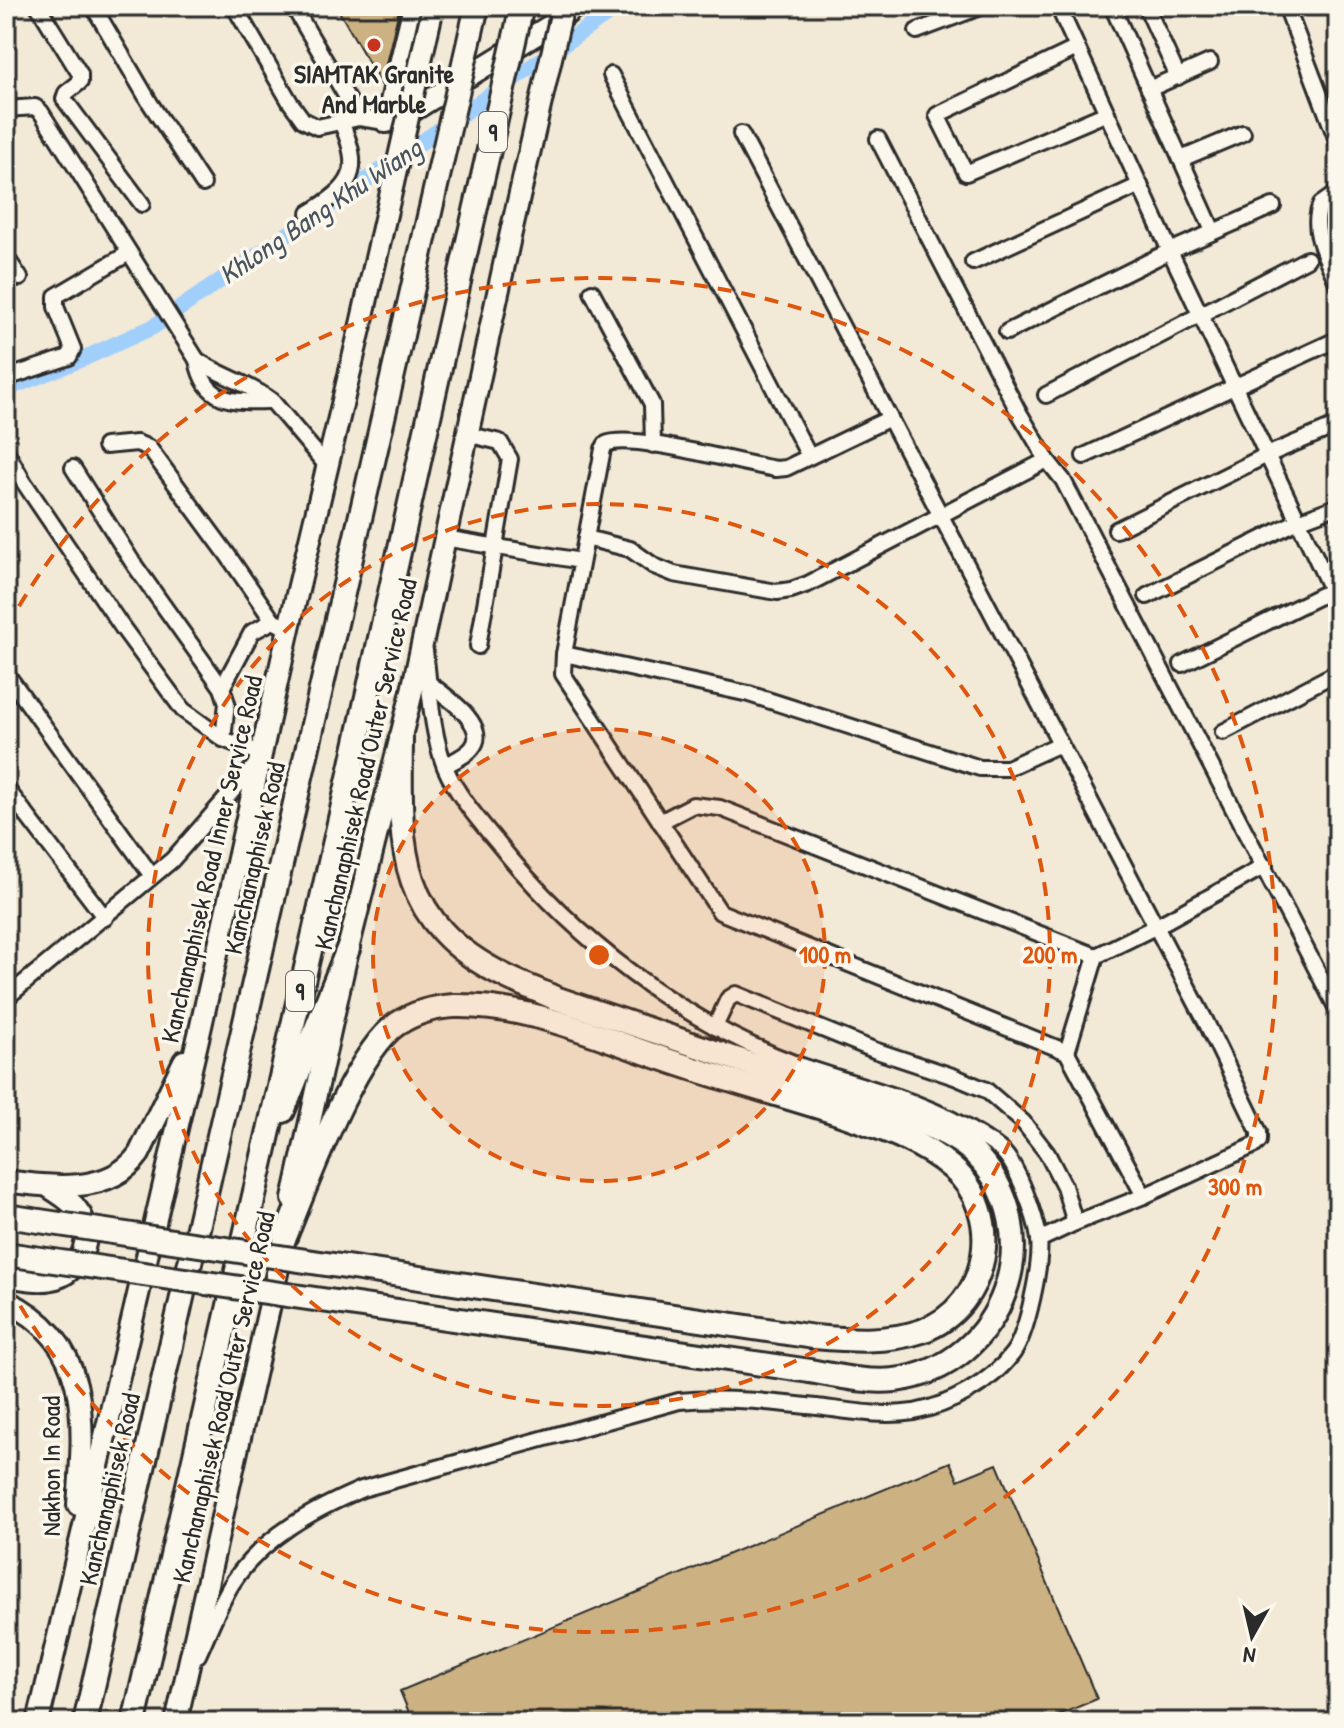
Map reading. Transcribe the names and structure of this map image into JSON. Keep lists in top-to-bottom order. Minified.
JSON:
{"streets":{"main road":["9","Kanchanaphisek Road Outer Service Road","Kanchanaphisek Road","Kanchanaphisek Road Inner Service Road","Nakhon In Road"]},"crossings":[["Kanchanaphisek Road Inner Service Road","Nakhon In Road"]],"water":["Khlong Bang Khu Wiang"],"places":["SIAMTAK Granite And Marble"],"north":"bottom","rings":["100 m","200 m","300 m"]}
